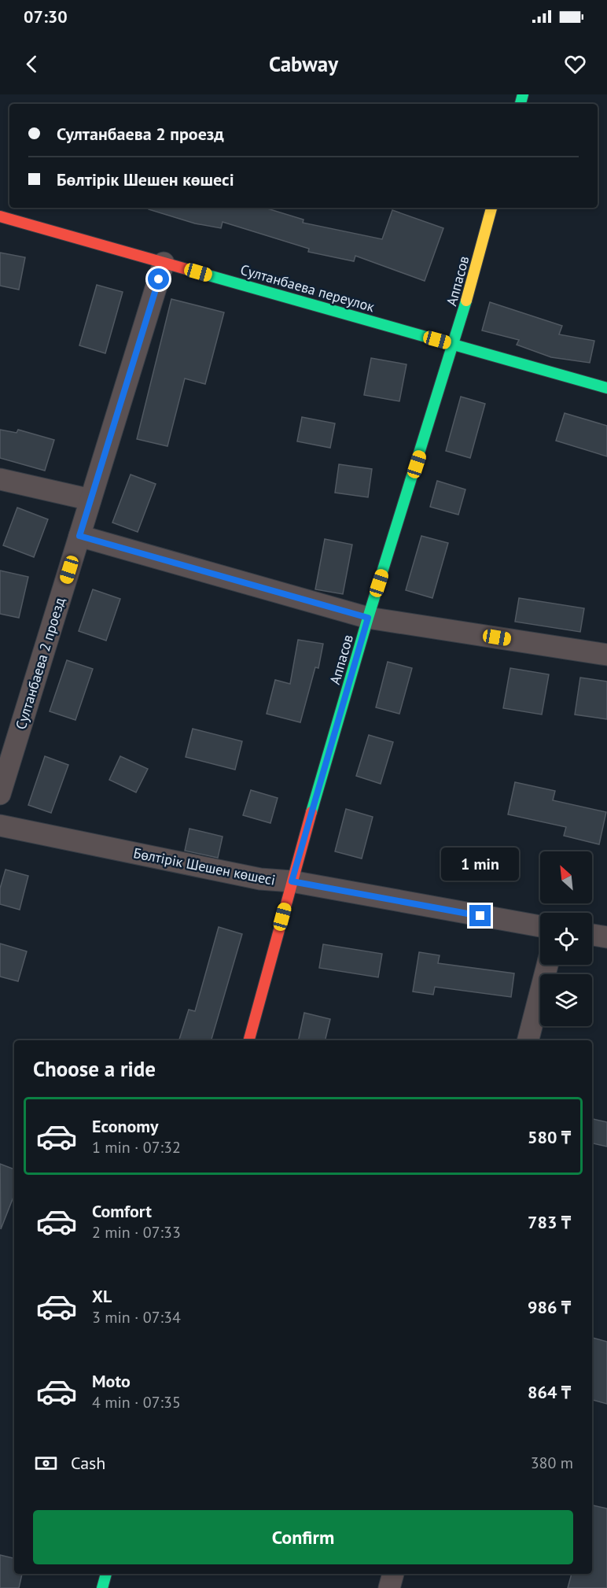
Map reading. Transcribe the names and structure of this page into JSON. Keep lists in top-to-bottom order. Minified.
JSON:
{"streets":{"street":["Аппасов","Султанбаева переулок","Султанбаева 2 проезд","Бөлтірік Шешен көшесі"]},"crossings":[["Аппасов","Султанбаева переулок"],["Аппасов","Бөлтірік Шешен көшесі"],["Султанбаева переулок","Султанбаева 2 проезд"]],"north":"top left","page":{"status":"07:30","header":"Cabway","banner":["Султанбаева 2 проезд","Бөлтірік Шешен көшесі"],"bubble":"1 min","heading":"Choose a ride","list":[{"name":"Economy","note":"1 min · 07:32","value":"580 ₸"},{"name":"Comfort","note":"2 min · 07:33","value":"783 ₸"},{"name":"XL","note":"3 min · 07:34","value":"986 ₸"},{"name":"Moto","note":"4 min · 07:35","value":"864 ₸"}],"pay":["Cash","380 m"],"buttons":"Confirm"}}
